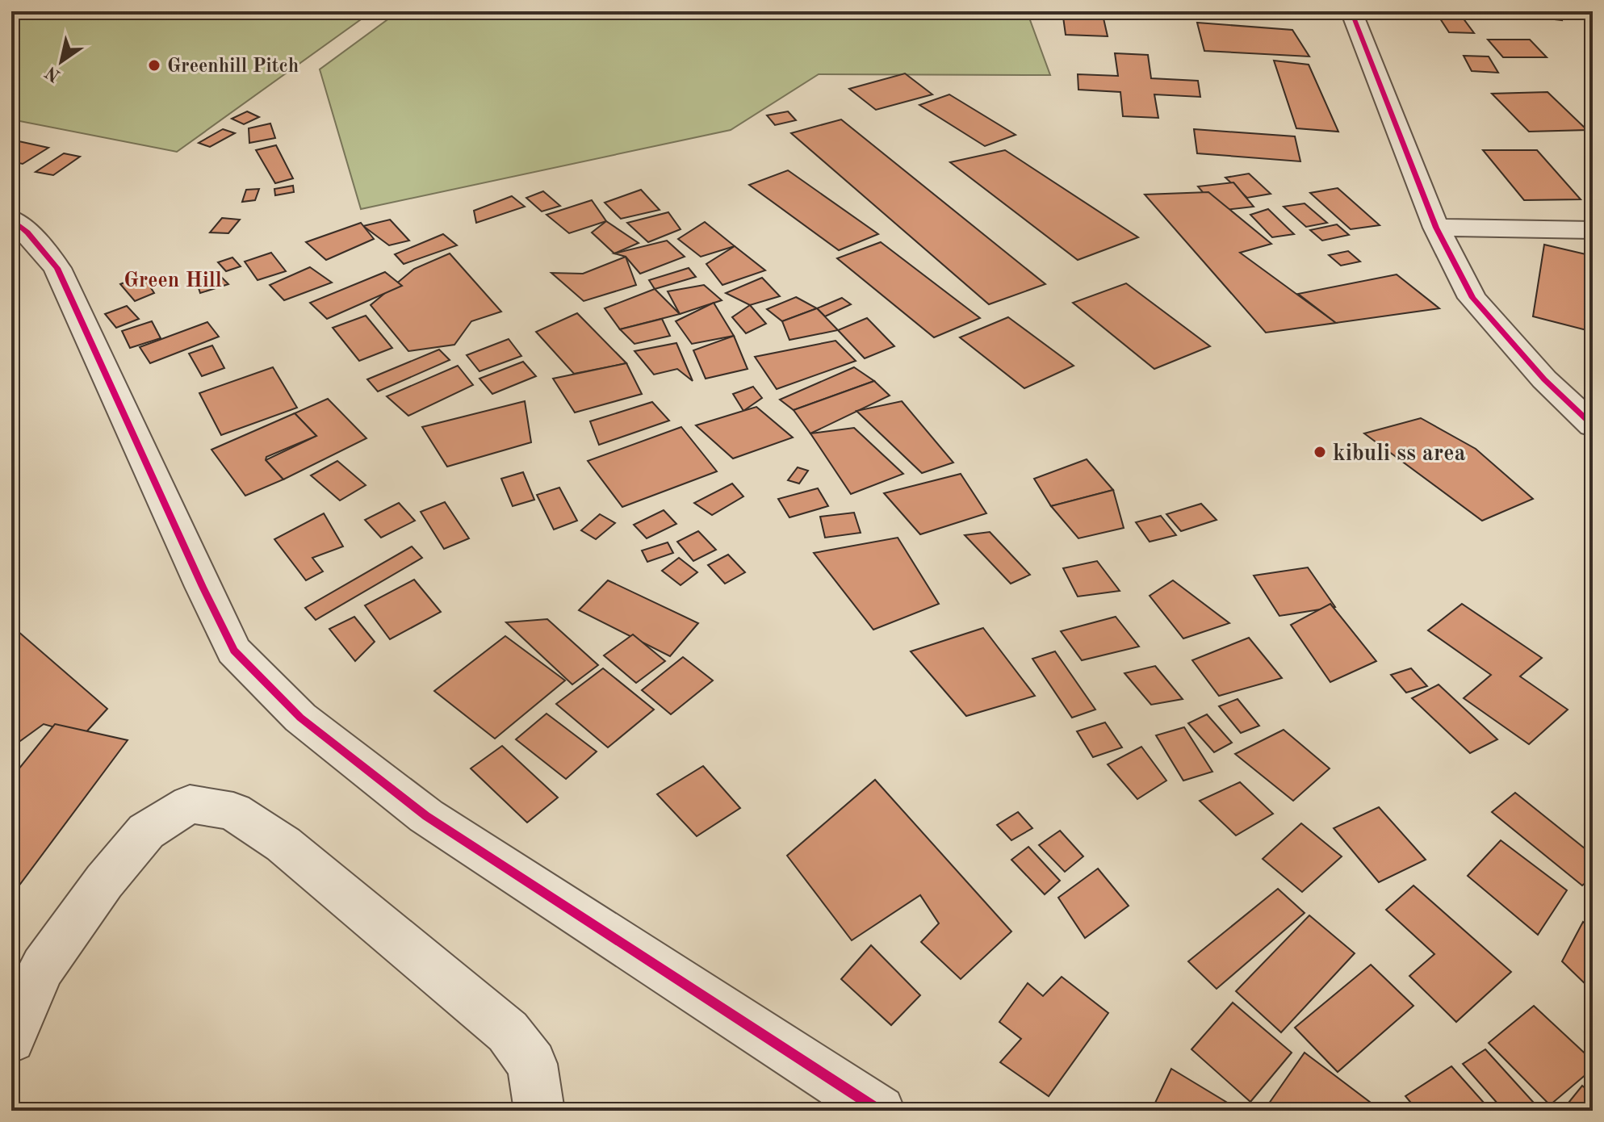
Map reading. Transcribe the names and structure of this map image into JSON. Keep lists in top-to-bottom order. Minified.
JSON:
{"districts":["Green Hill"],"places":["Greenhill Pitch","kibuli ss area"],"north":"bottom left"}
